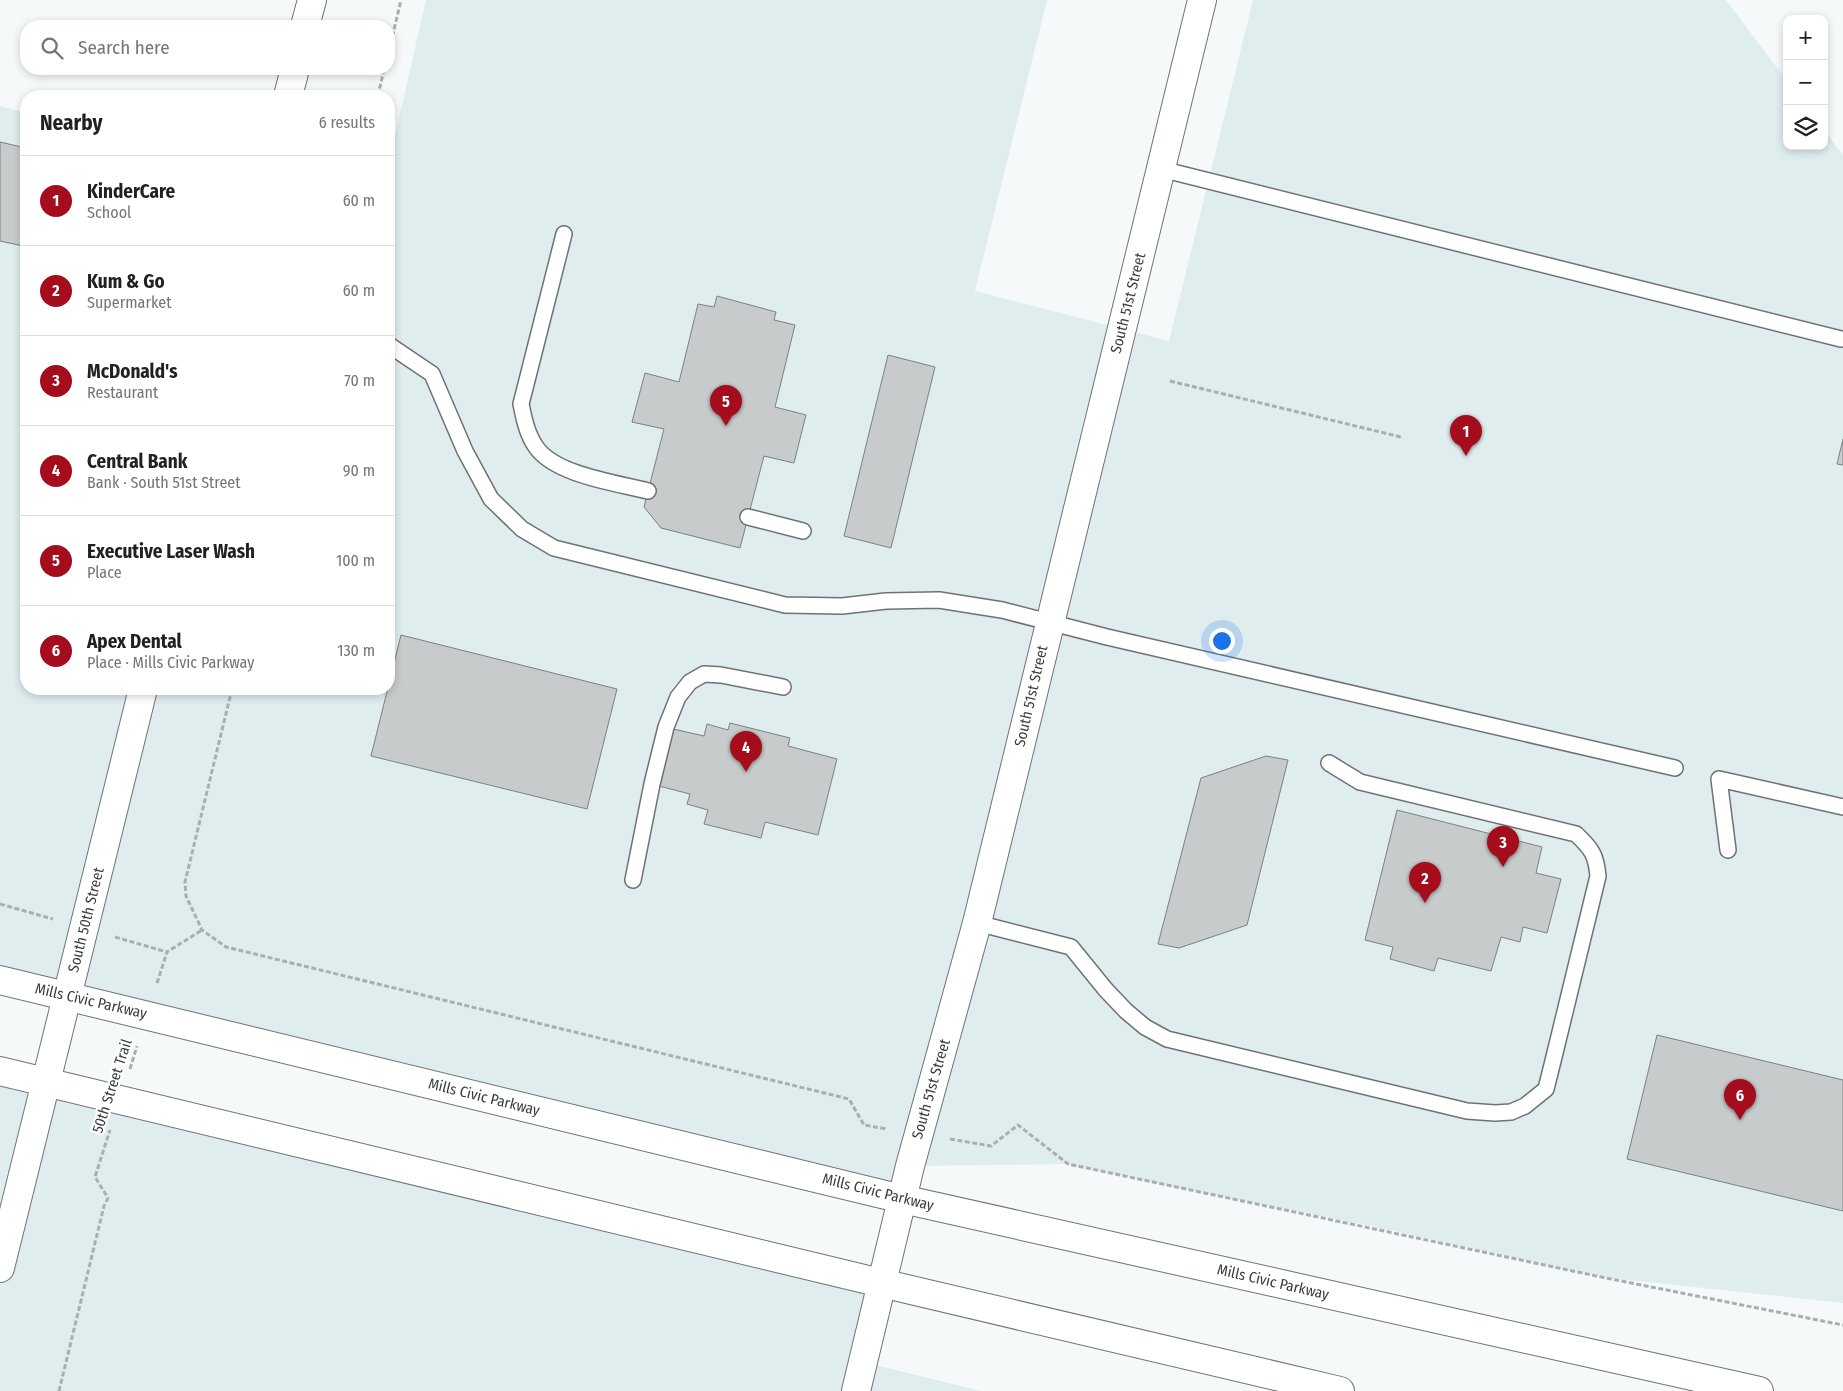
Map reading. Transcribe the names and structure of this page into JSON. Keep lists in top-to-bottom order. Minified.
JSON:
{"streets":{"main road":["South 51st Street","South 50th Street","Mills Civic Parkway"],"path":["50th Street Trail"]},"crossings":[["South 51st Street","Mills Civic Parkway"],["South 50th Street","Mills Civic Parkway"],["Mills Civic Parkway","50th Street Trail"]],"page":{"map_buttons":["+","−"],"search":"Search here","heading":["Nearby","6 results"],"list":[{"mark":"1","name":"KinderCare","note":"School","value":"60 m"},{"mark":"2","name":"Kum & Go","note":"Supermarket","value":"60 m"},{"mark":"3","name":"McDonald's","note":"Restaurant","value":"70 m"},{"mark":"4","name":"Central Bank","note":"Bank · South 51st Street","value":"90 m"},{"mark":"5","name":"Executive Laser Wash","note":"Place","value":"100 m"},{"mark":"6","name":"Apex Dental","note":"Place · Mills Civic Parkway","value":"130 m"}],"pins":["5","1","4","3","2","6"]}}
